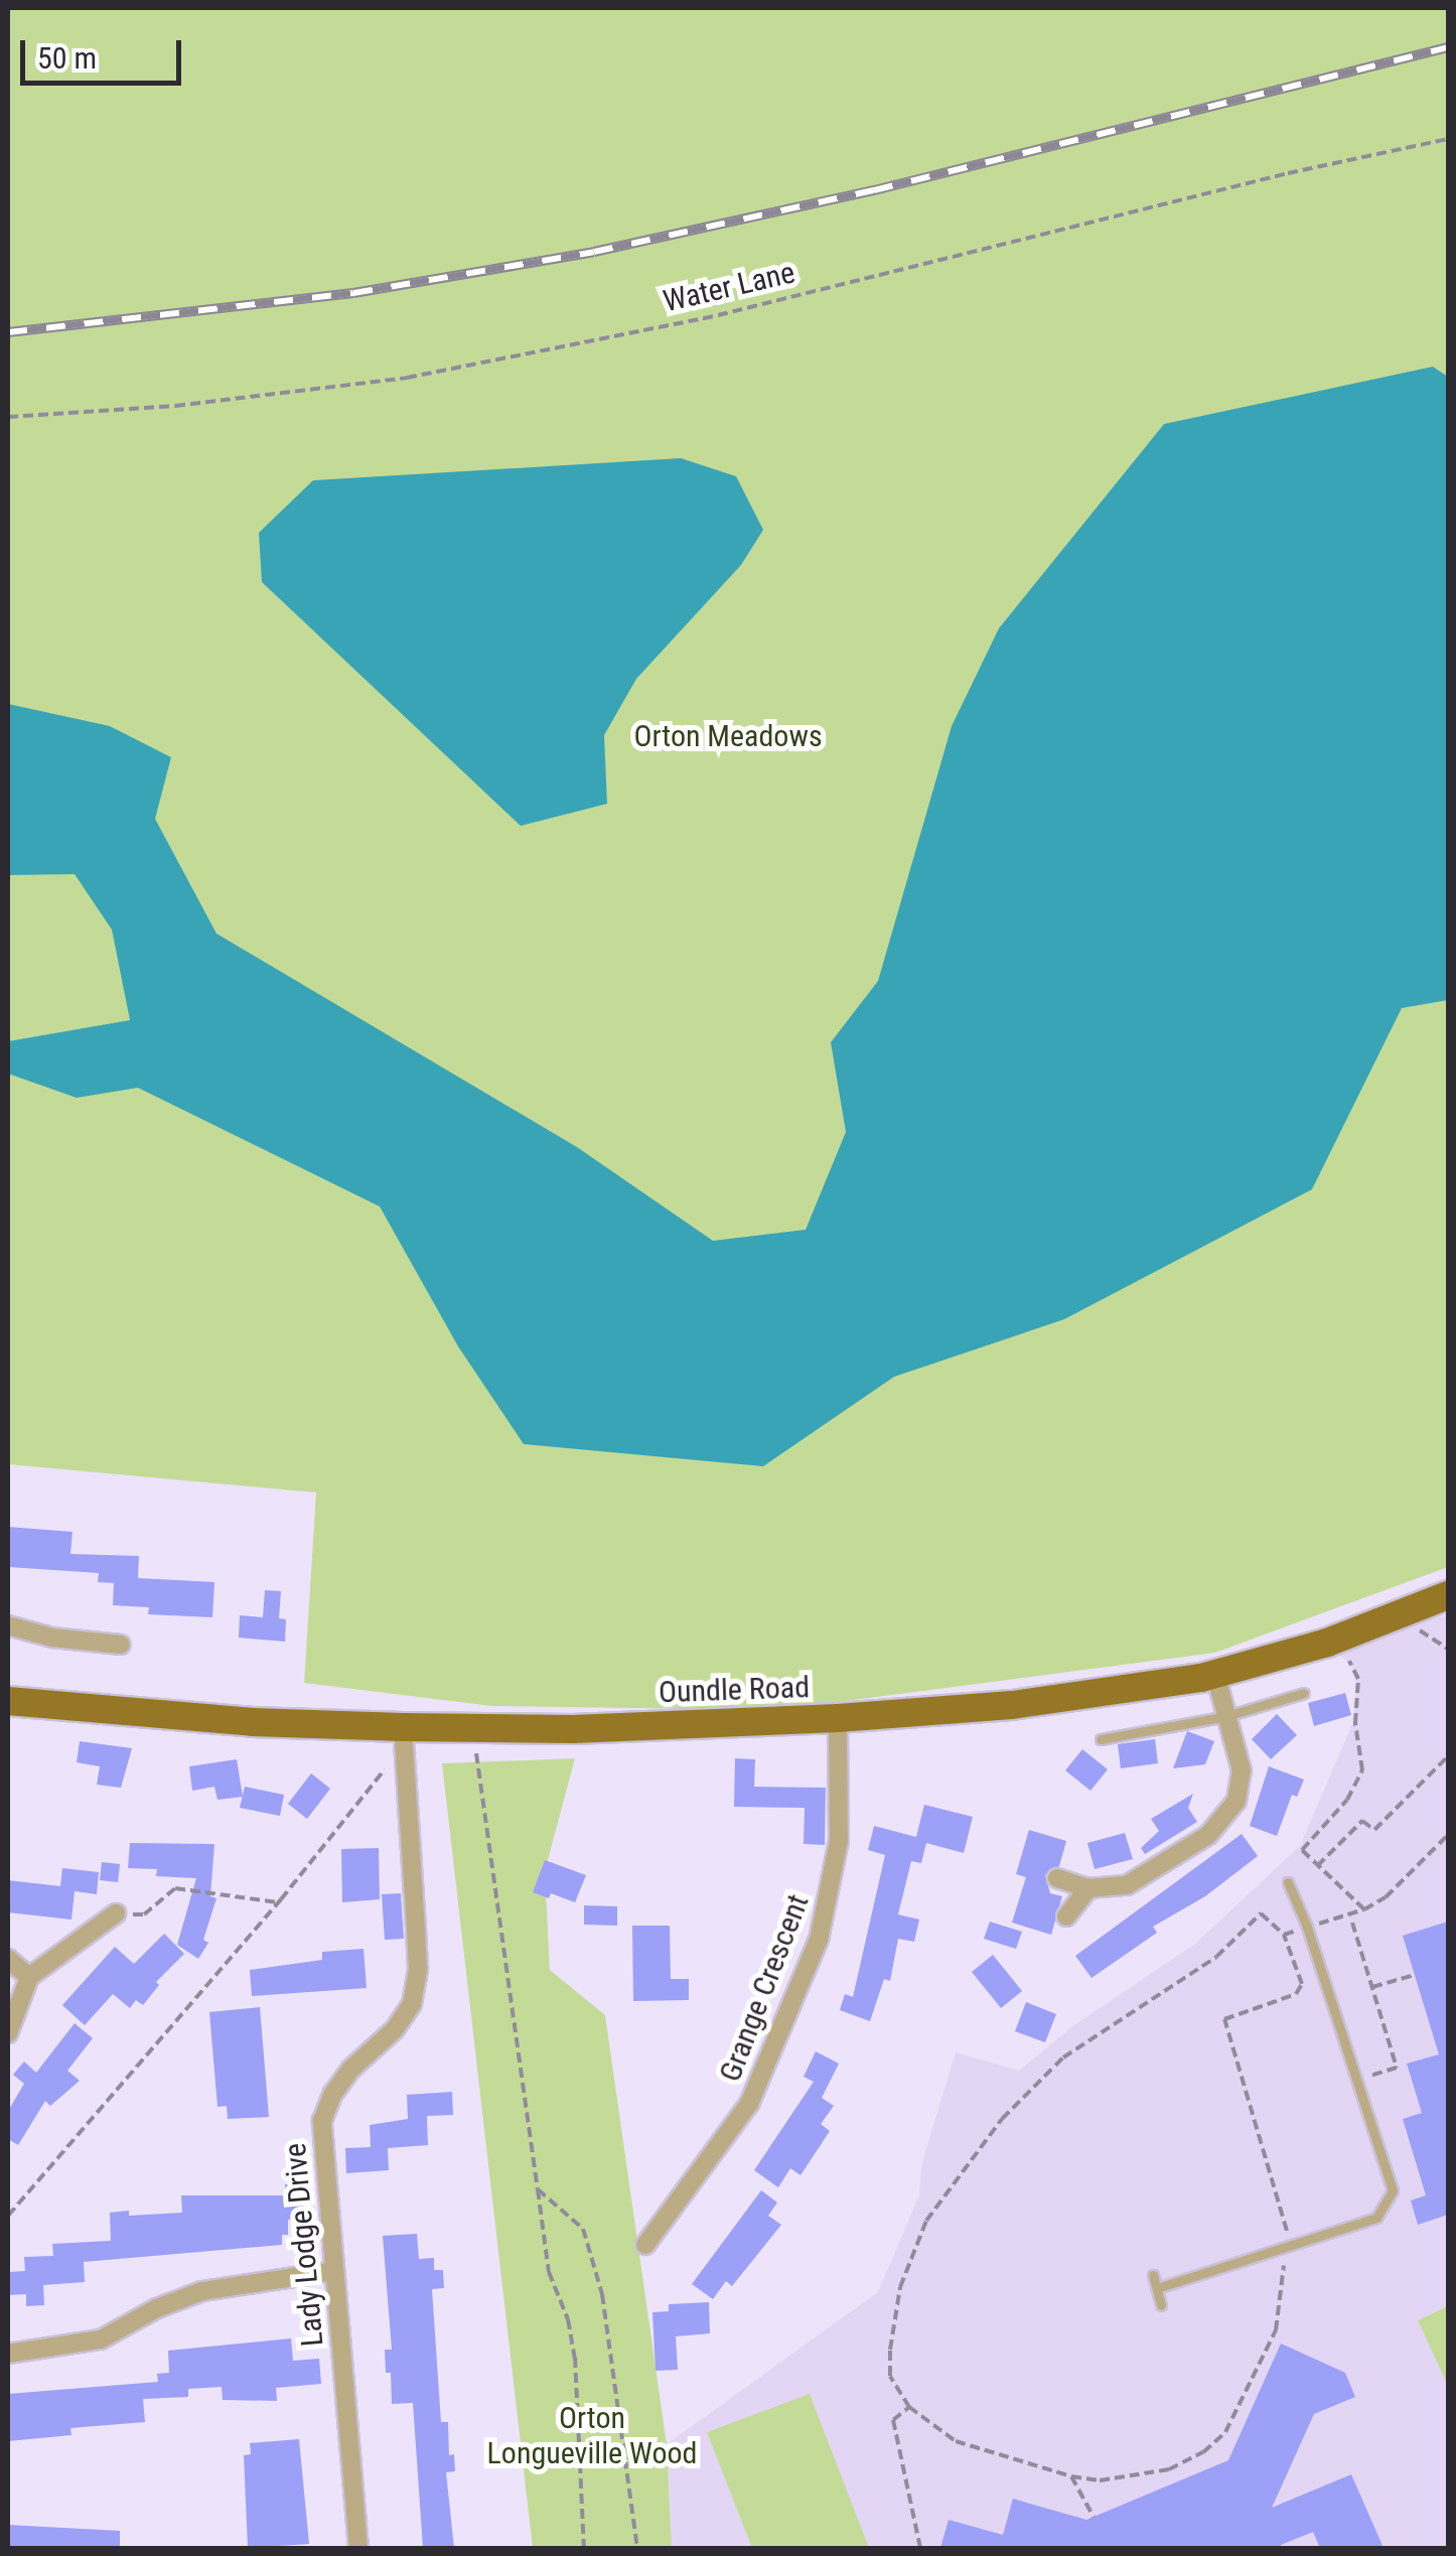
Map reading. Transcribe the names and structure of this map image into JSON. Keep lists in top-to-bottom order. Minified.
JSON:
{"streets":{"main road":["Oundle Road"],"street":["Grange Crescent","Lady Lodge Drive"],"path":["Water Lane"]},"crossings":[["Oundle Road","Grange Crescent"],["Oundle Road","Lady Lodge Drive"]],"parks":["Orton Meadows","Orton Longueville Wood"],"scale_bar":"50 m"}
